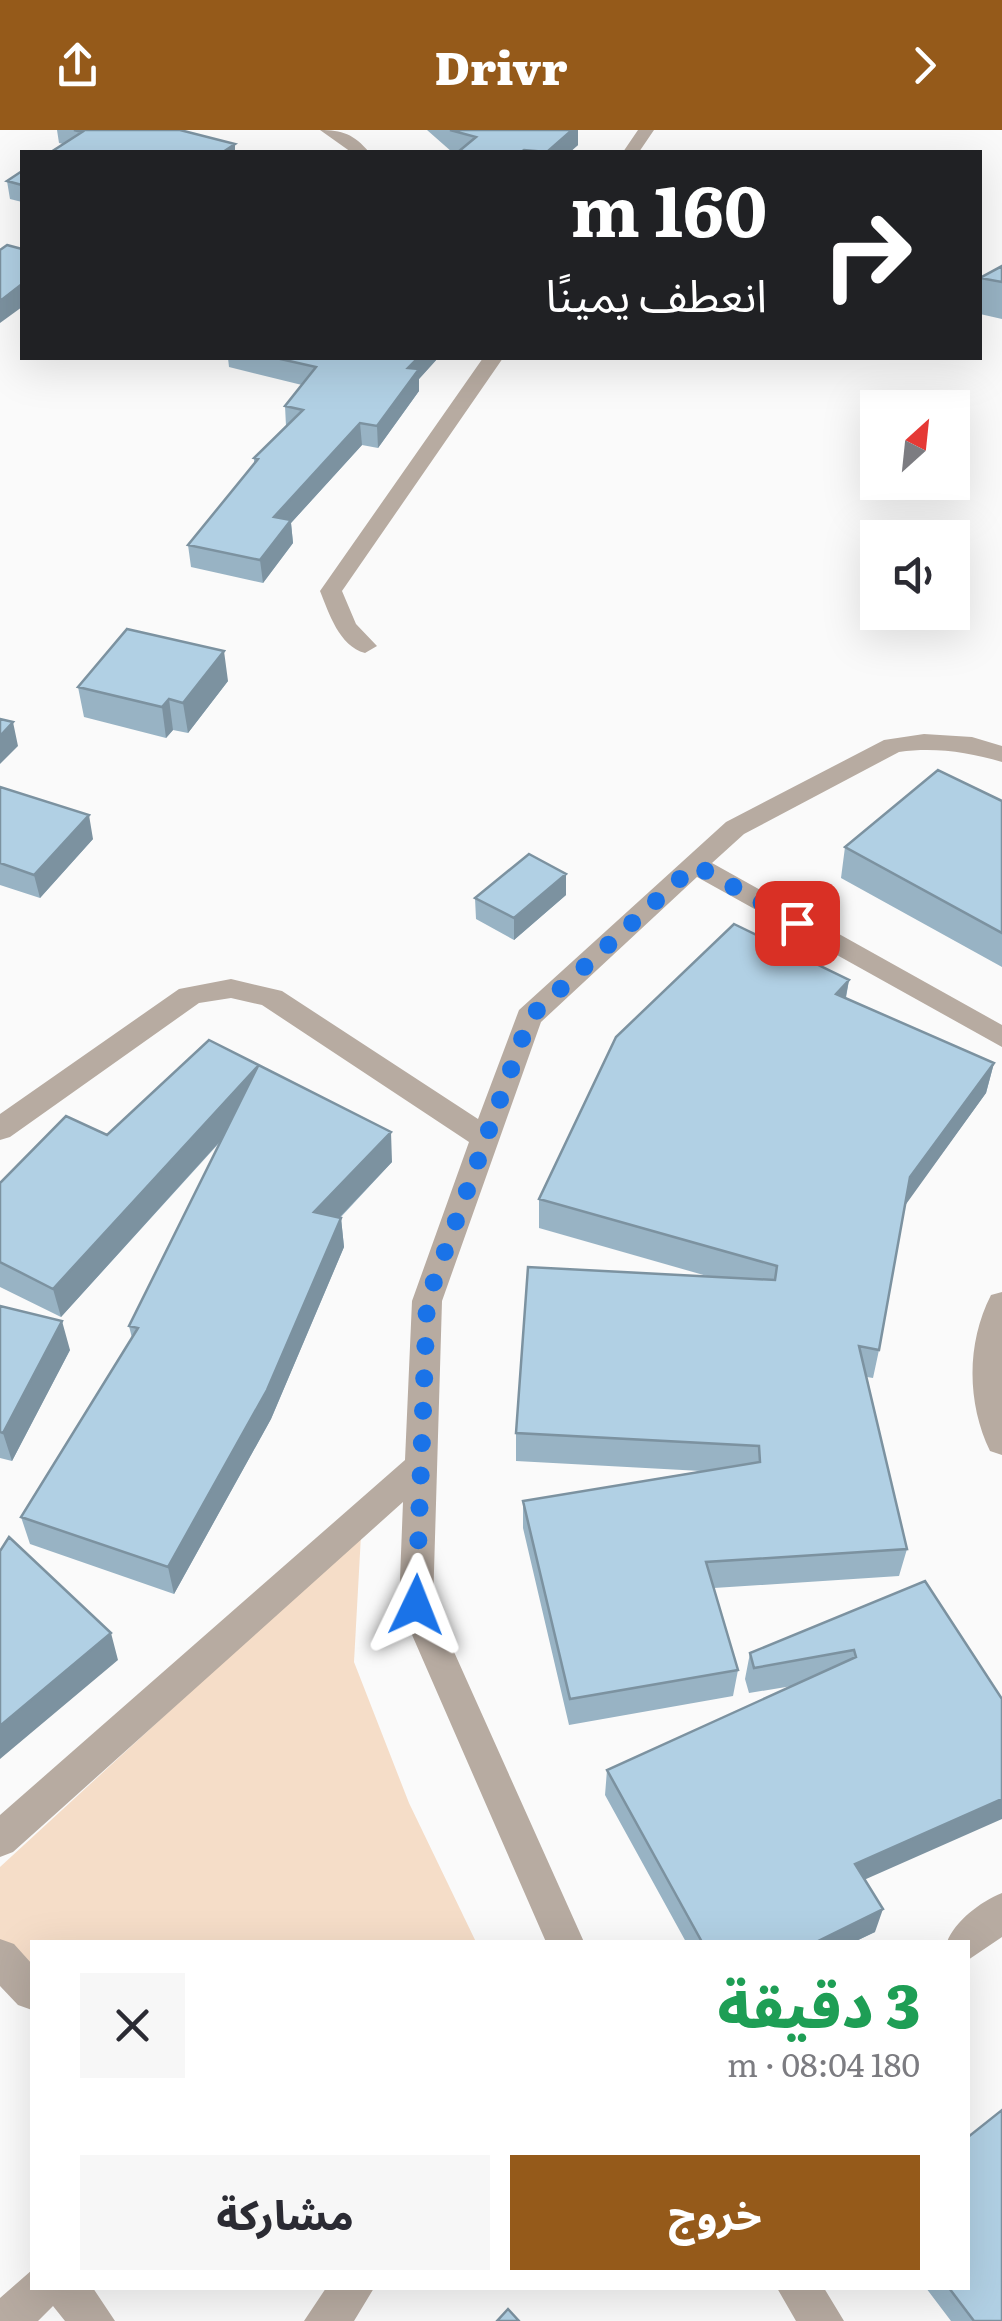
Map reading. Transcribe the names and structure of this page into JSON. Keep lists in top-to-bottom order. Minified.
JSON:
{"north":"top right","page":{"header":"Drivr","turn":["160 m","انعطف يمينًا"],"heading":["3 دقيقة","180 m · 08:04"],"buttons":["خروج","مشاركة"]}}
